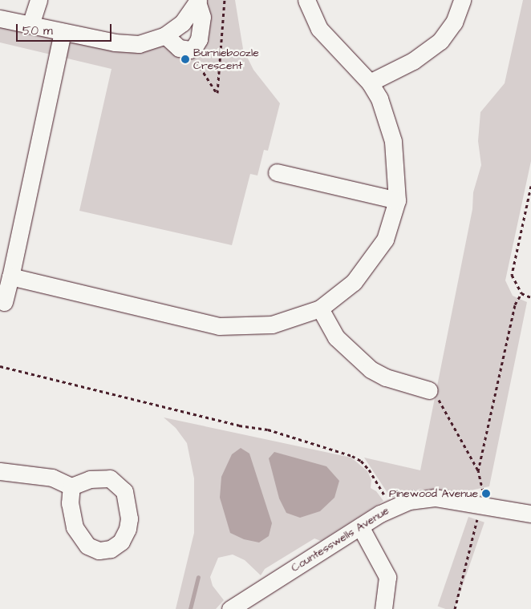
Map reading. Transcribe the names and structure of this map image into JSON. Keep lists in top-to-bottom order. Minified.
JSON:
{"streets":{"street":["Countesswells Avenue"]},"places":["Burnieboozle Crescent","Pinewood Avenue"],"scale_bar":"50 m"}
